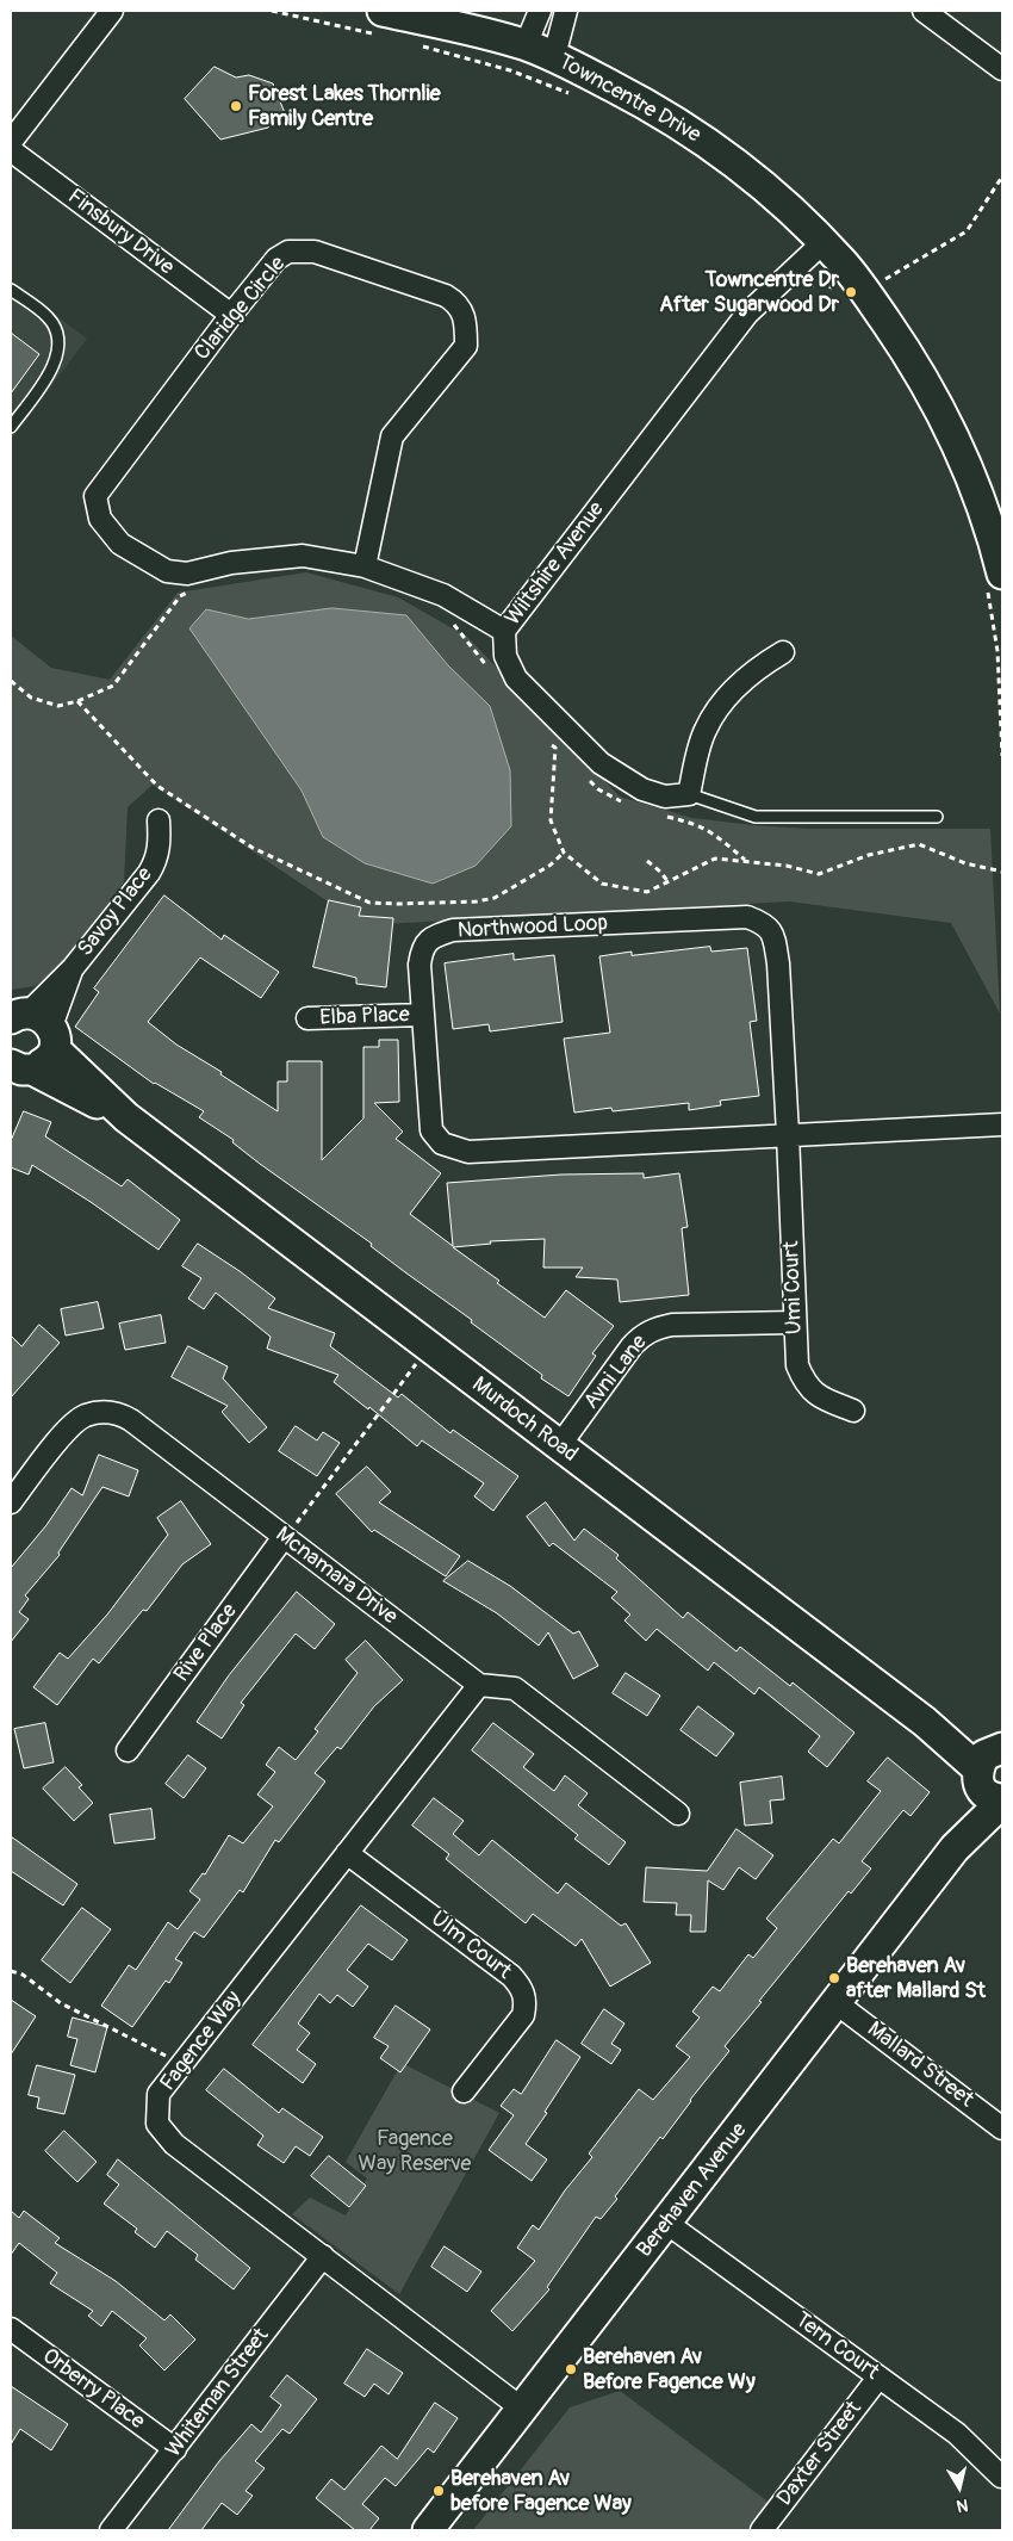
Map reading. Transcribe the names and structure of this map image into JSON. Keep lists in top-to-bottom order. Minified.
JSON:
{"streets":{"street":["Towncentre Drive","Finsbury Drive","Claridge Circle","Wiltshire Avenue","Savoy Place","Northwood Loop","Elba Place","Umi Court","Avni Lane","Murdoch Road","Mcnamara Drive","Rive Place","Ulm Court","Fagence Way","Mallard Street","Berehaven Avenue","Tern Court","Orberry Place","Whiteman Street","Daxter Street"]},"crossings":[["Towncentre Drive","Wiltshire Avenue"],["Finsbury Drive","Claridge Circle"],["Claridge Circle","Wiltshire Avenue"],["Savoy Place","Murdoch Road"],["Northwood Loop","Elba Place"],["Northwood Loop","Umi Court"],["Umi Court","Avni Lane"],["Avni Lane","Murdoch Road"],["Murdoch Road","Berehaven Avenue"],["Mcnamara Drive","Rive Place"],["Mcnamara Drive","Fagence Way"],["Ulm Court","Fagence Way"],["Fagence Way","Berehaven Avenue"],["Fagence Way","Whiteman Street"],["Mallard Street","Berehaven Avenue"],["Berehaven Avenue","Tern Court"],["Tern Court","Daxter Street"],["Orberry Place","Whiteman Street"]],"parks":["Fagence Way Reserve"],"places":["Forest Lakes Thornlie Family Centre","Towncentre Dr After Sugarwood Dr","Berehaven Av after Mallard St","Berehaven Av Before Fagence Wy","Berehaven Av before Fagence Way"],"north":"bottom"}
